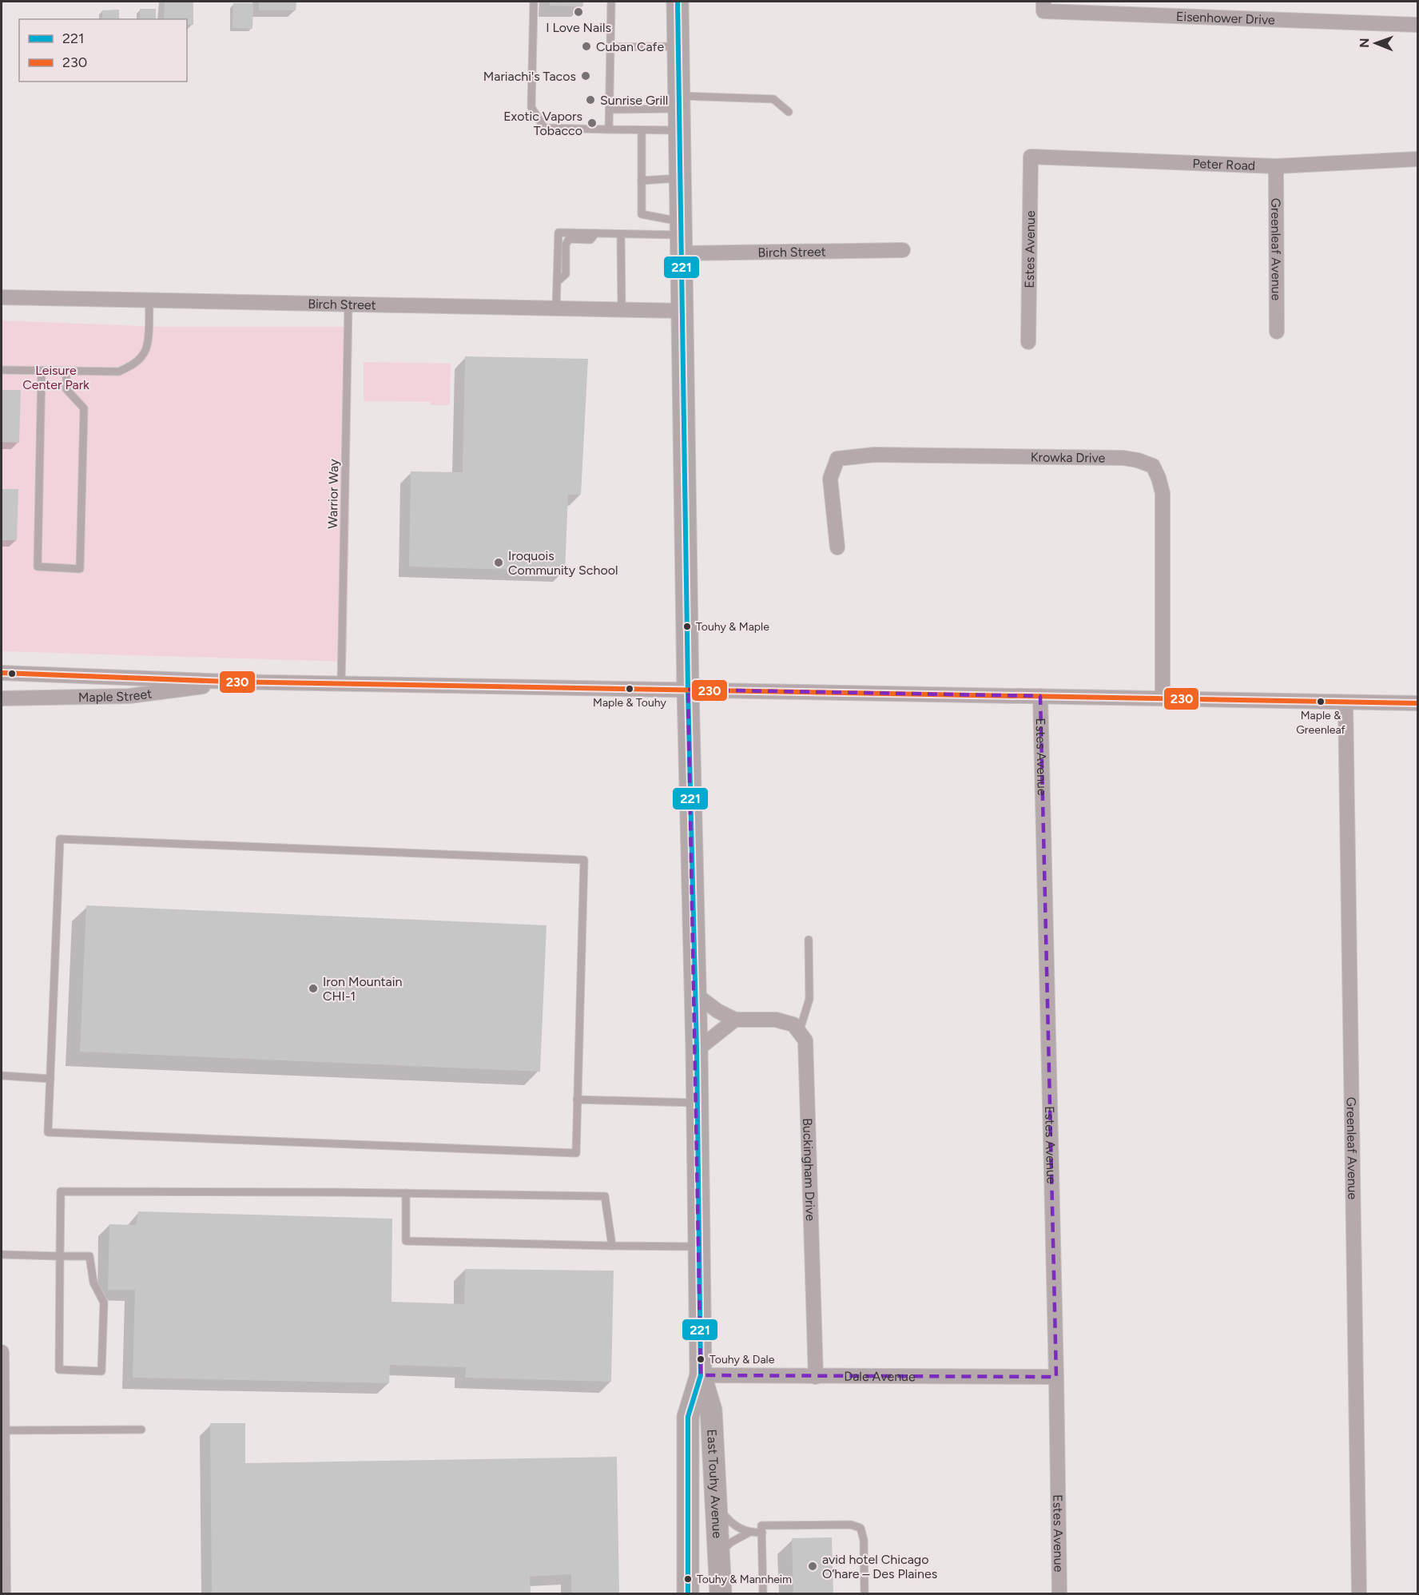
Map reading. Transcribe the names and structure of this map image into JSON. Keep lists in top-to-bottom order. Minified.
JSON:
{"streets":{"main road":["East Touhy Avenue"],"street":["Eisenhower Drive","Peter Road","Greenleaf Avenue","Estes Avenue","Birch Street","Krowka Drive","Maple Street","Buckingham Drive","Dale Avenue"],"lane":["Warrior Way"]},"crossings":[["Peter Road","Greenleaf Avenue"],["Peter Road","Estes Avenue"],["Greenleaf Avenue","Maple Street"],["Estes Avenue","Maple Street"],["Estes Avenue","Dale Avenue"],["Birch Street","Warrior Way"],["Birch Street","East Touhy Avenue"],["Krowka Drive","Maple Street"],["Warrior Way","Maple Street"],["Maple Street","East Touhy Avenue"],["Buckingham Drive","Dale Avenue"],["Dale Avenue","East Touhy Avenue"]],"parks":["Leisure Center Park"],"places":["I Love Nails","Cuban Cafe","Mariachi's Tacos","Sunrise Grill","Exotic Vapors Tobacco","Iroquois Community School","Touhy & Maple","Maple & Touhy","Maple & Greenleaf","Iron Mountain CHI-1","Touhy & Dale","avid hotel Chicago O’hare – Des Plaines","Touhy & Mannheim"],"lines":["transit line 221","transit line 230"],"legend":["221","230"],"north":"left"}
